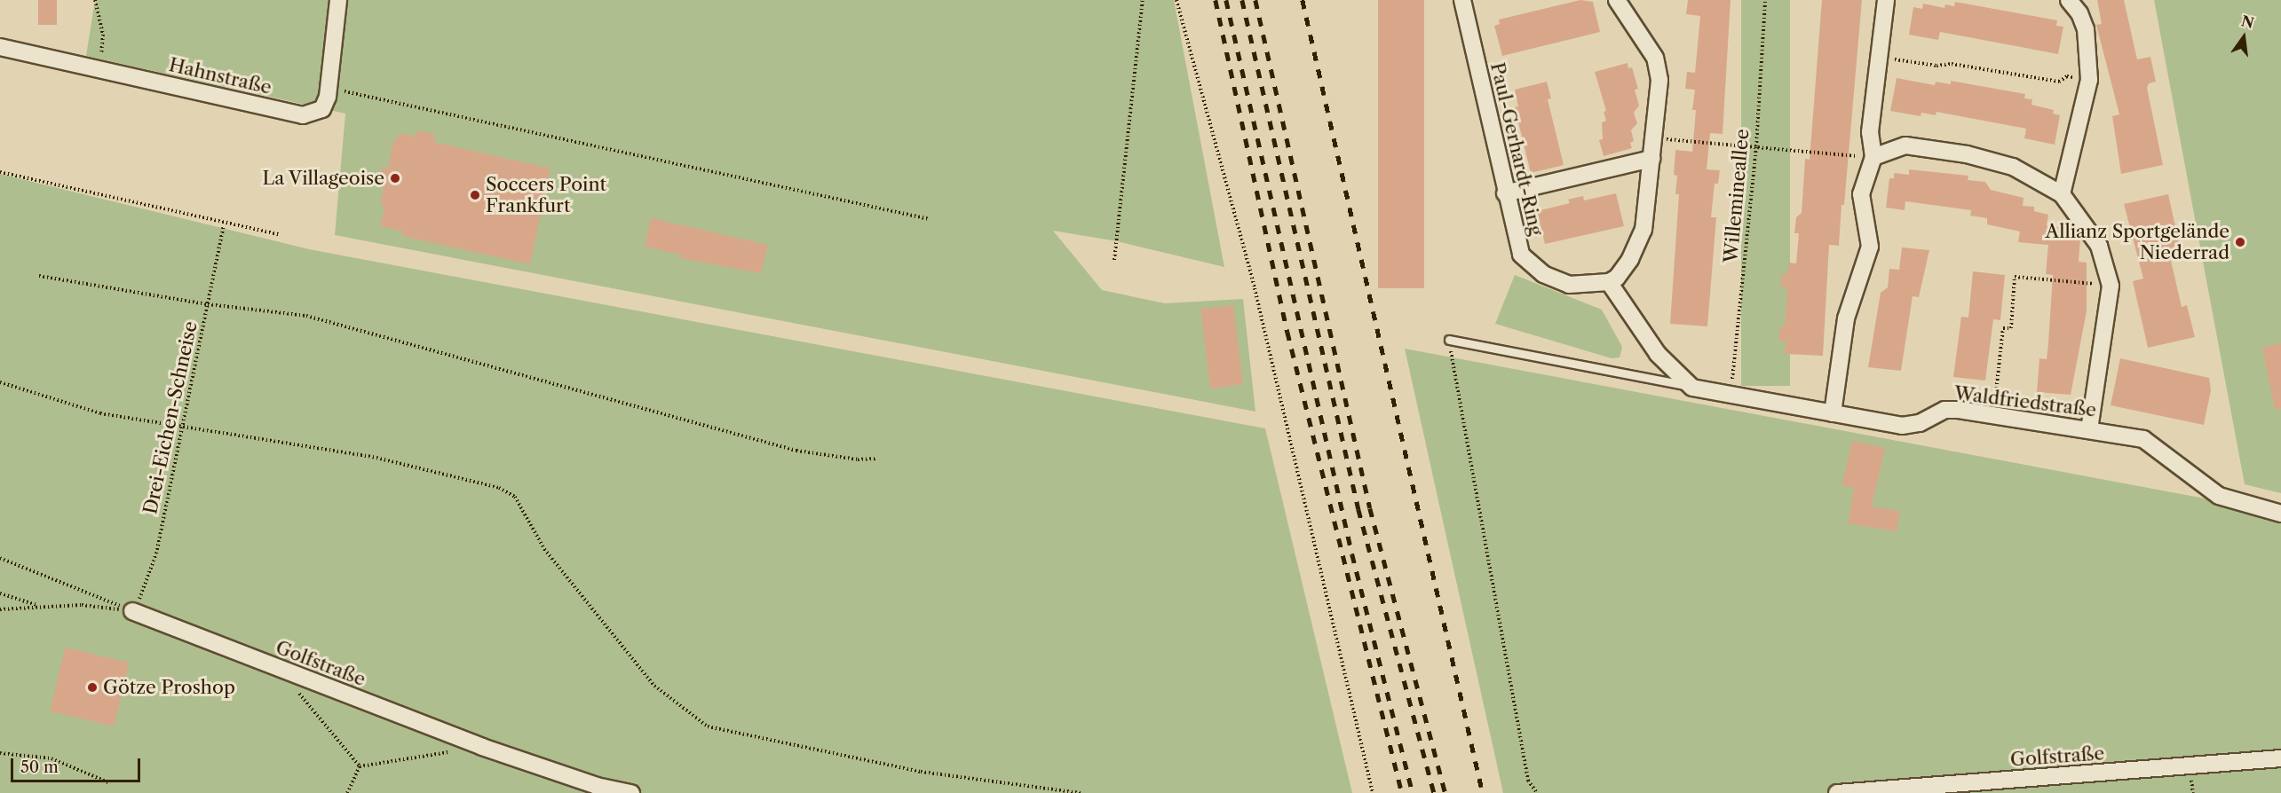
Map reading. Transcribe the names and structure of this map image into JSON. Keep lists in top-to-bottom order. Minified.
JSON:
{"streets":{"street":["Hahnstraße","Paul-Gerhardt-Ring","Waldfriedstraße","Golfstraße"],"path":["Willemineallee","Drei-Eichen-Schneise"]},"crossings":[["Willemineallee","Waldfriedstraße"],["Drei-Eichen-Schneise","Golfstraße"]],"places":["La Villageoise","Soccers Point Frankfurt","Allianz Sportgelände Niederrad","Götze Proshop"],"scale_bar":"50 m","north":"top"}
